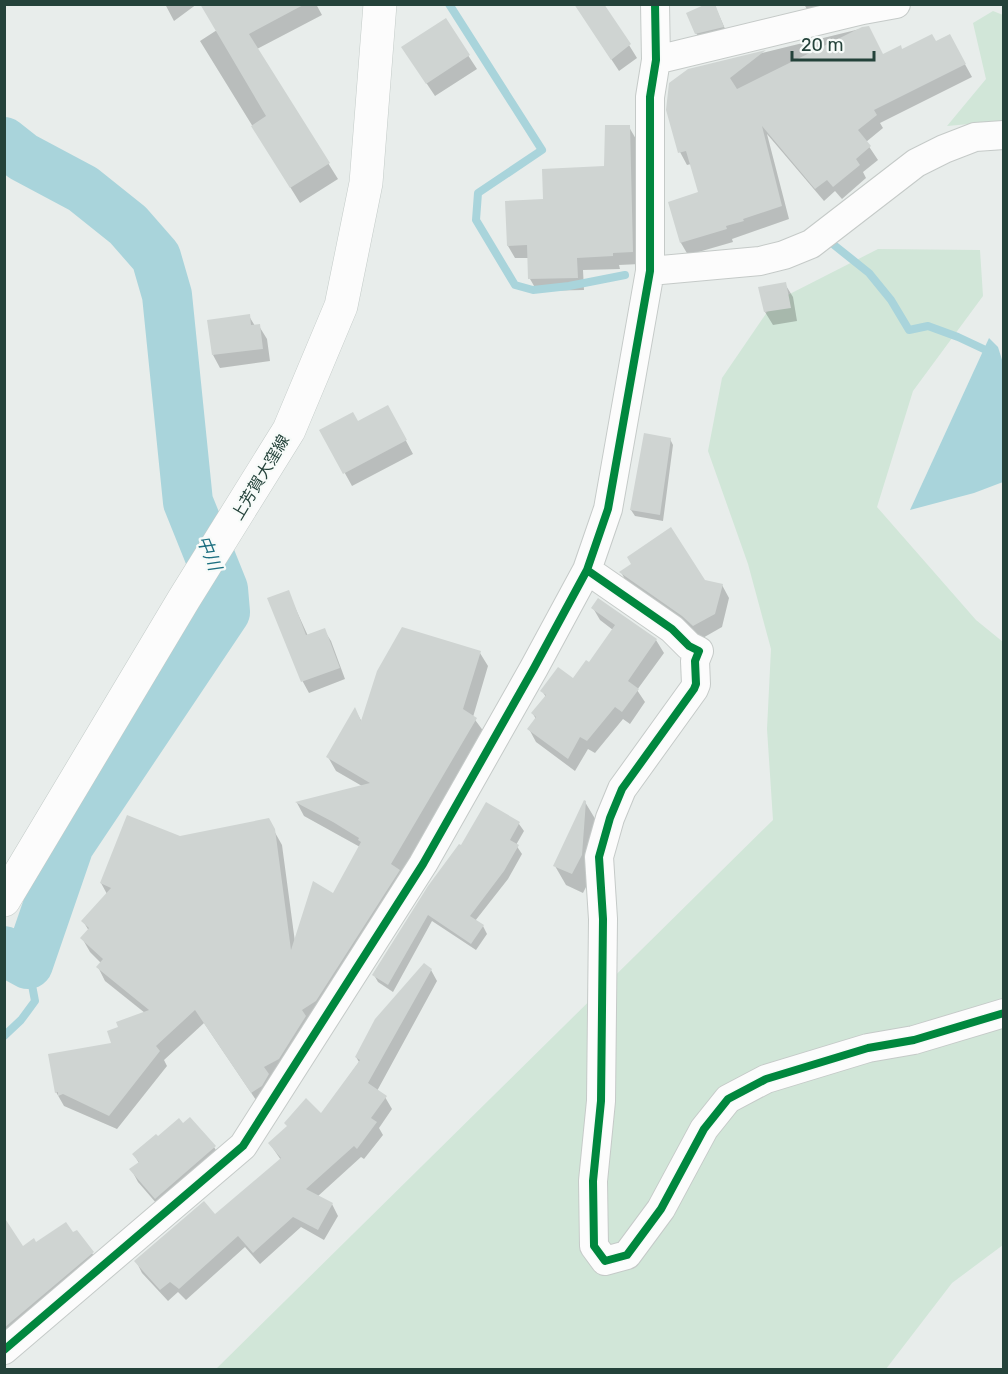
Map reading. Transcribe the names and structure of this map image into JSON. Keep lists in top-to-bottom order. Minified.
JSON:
{"streets":{"main road":["上芳賀大窪線"]},"water":["中川"],"scale_bar":"20 m"}
